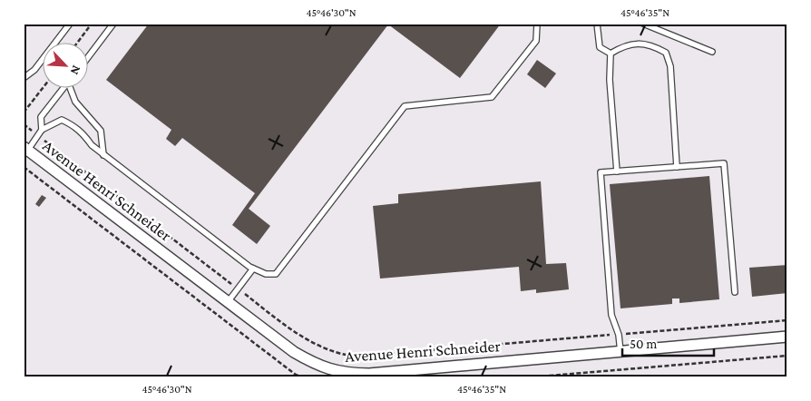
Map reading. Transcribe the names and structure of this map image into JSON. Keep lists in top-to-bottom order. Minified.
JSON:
{"streets":{"street":["Avenue Henri Schneider"]},"scale_bar":"50 m","north":"bottom right","coordinates":["45°46'30\"N","45°46'35\"N"]}
